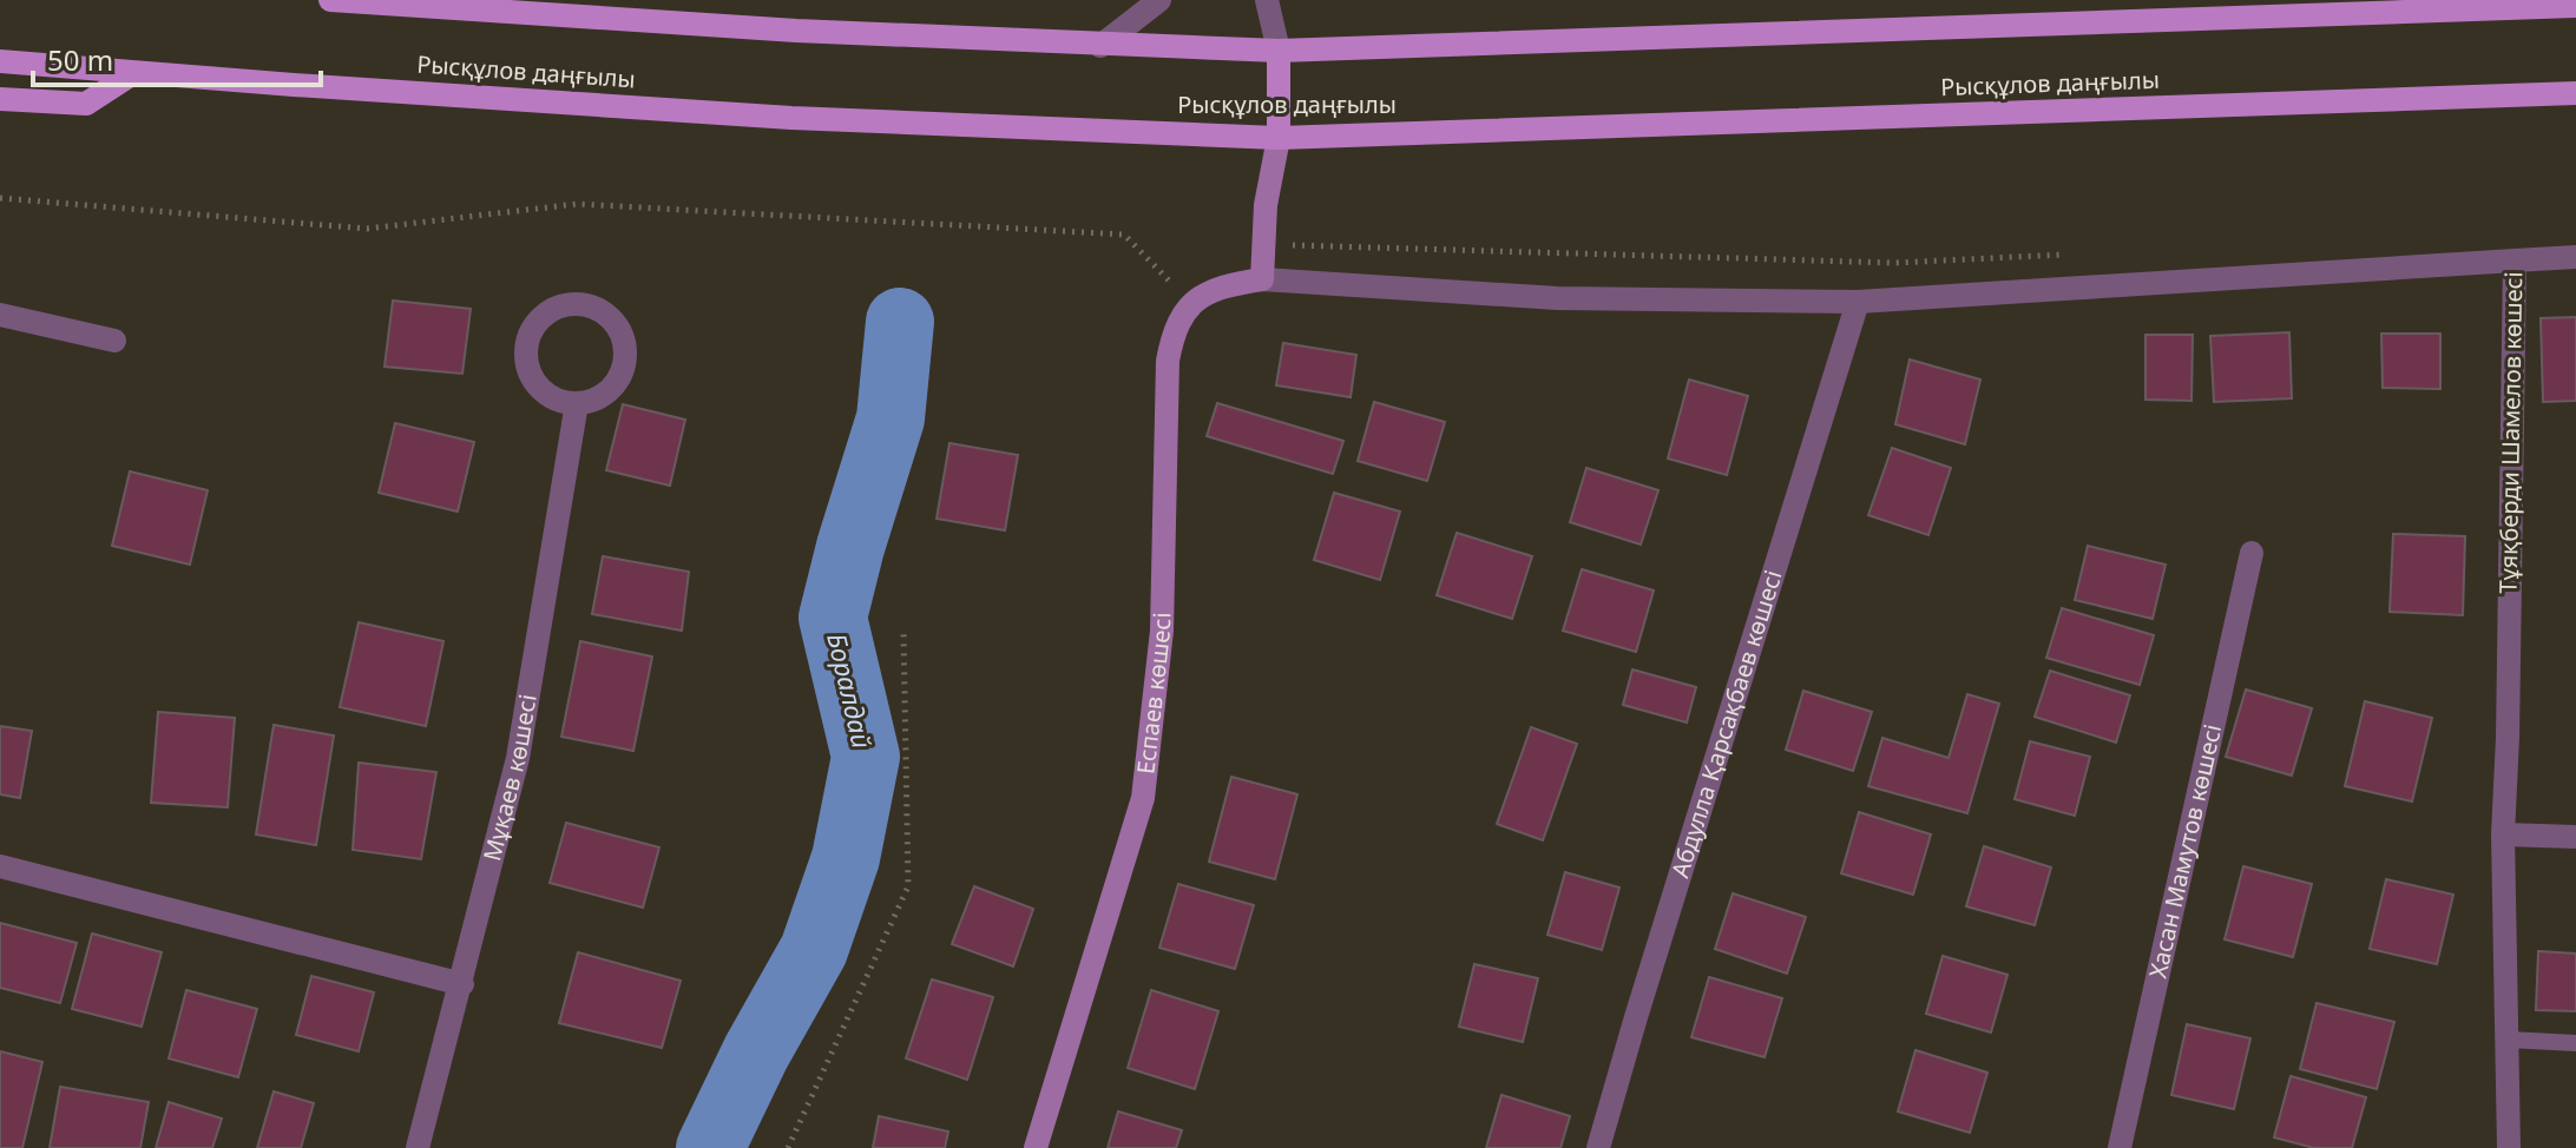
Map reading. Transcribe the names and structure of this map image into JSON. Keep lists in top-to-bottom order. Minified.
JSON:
{"streets":{"main road":["Рысқұлов даңғылы"],"street":["Тұяқберди Шамелов көшесі","Еспаев көшесі","Абдулла Қарсақбаев көшесі","Мұқаев көшесі","Хасан Мамутов көшесі"]},"crossings":[["Тұяқберди Шамелов көшесі","Абдулла Қарсақбаев көшесі"]],"water":["Боралдай"],"scale_bar":"50 m"}
